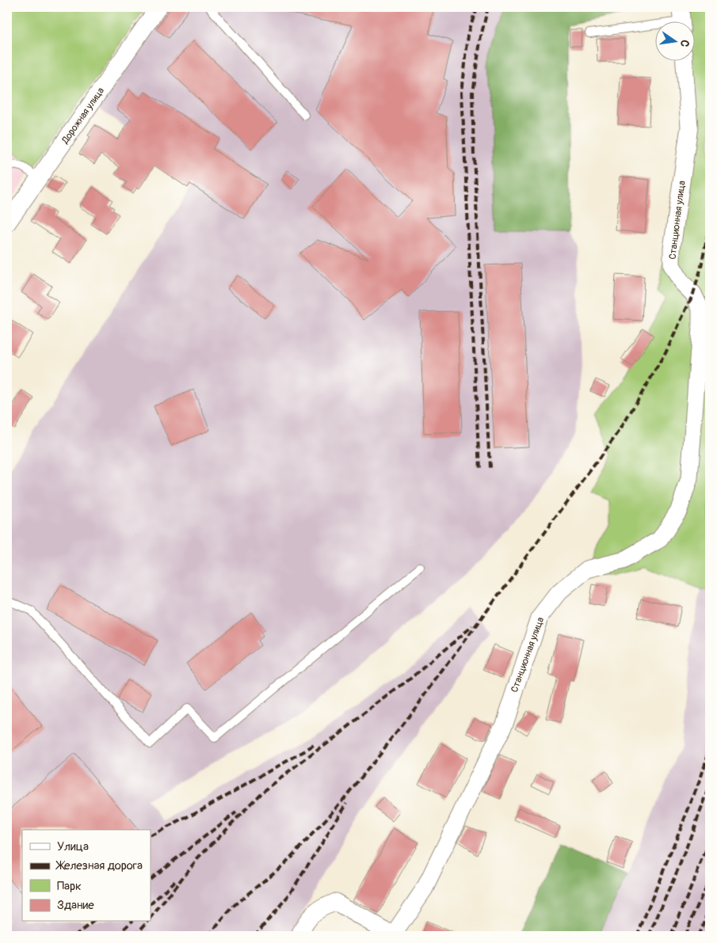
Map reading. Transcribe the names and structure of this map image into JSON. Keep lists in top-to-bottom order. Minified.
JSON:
{"streets":{"street":["Дорожная улица","Станционная улица"]},"legend":["Улица","Железная дорога","Парк","Здание"],"north":"right"}
